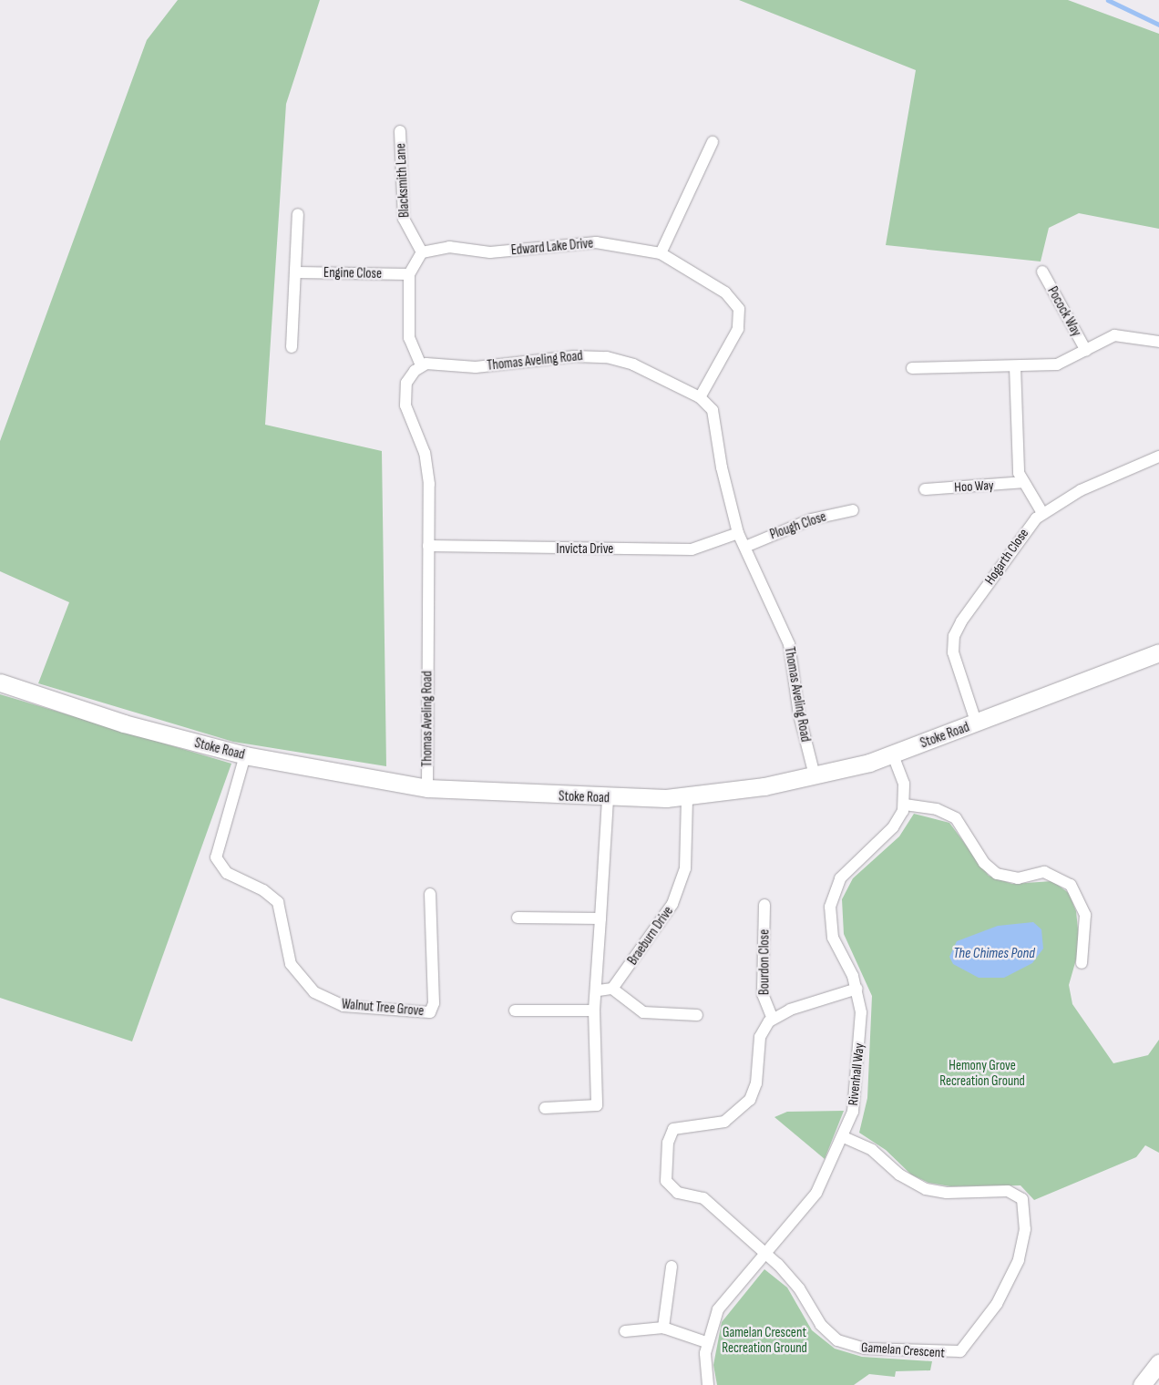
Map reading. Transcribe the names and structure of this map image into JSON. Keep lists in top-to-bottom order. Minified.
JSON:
{"streets":{"street":["Blacksmith Lane","Edward Lake Drive","Engine Close","Pocock Way","Thomas Aveling Road","Hoo Way","Plough Close","Invicta Drive","Hogarth Close","Stoke Road","Braeburn Drive","Bourdon Close","Walnut Tree Grove","Rivenhall Way","Gamelan Crescent"]},"crossings":[["Blacksmith Lane","Edward Lake Drive"],["Edward Lake Drive","Thomas Aveling Road"],["Thomas Aveling Road","Plough Close"],["Thomas Aveling Road","Invicta Drive"],["Thomas Aveling Road","Stoke Road"],["Hogarth Close","Stoke Road"],["Stoke Road","Braeburn Drive"],["Stoke Road","Walnut Tree Grove"],["Bourdon Close","Gamelan Crescent"],["Rivenhall Way","Gamelan Crescent"]],"water":["The Chimes Pond"],"parks":["Hemony Grove Recreation Ground","Gamelan Crescent Recreation Ground"]}
